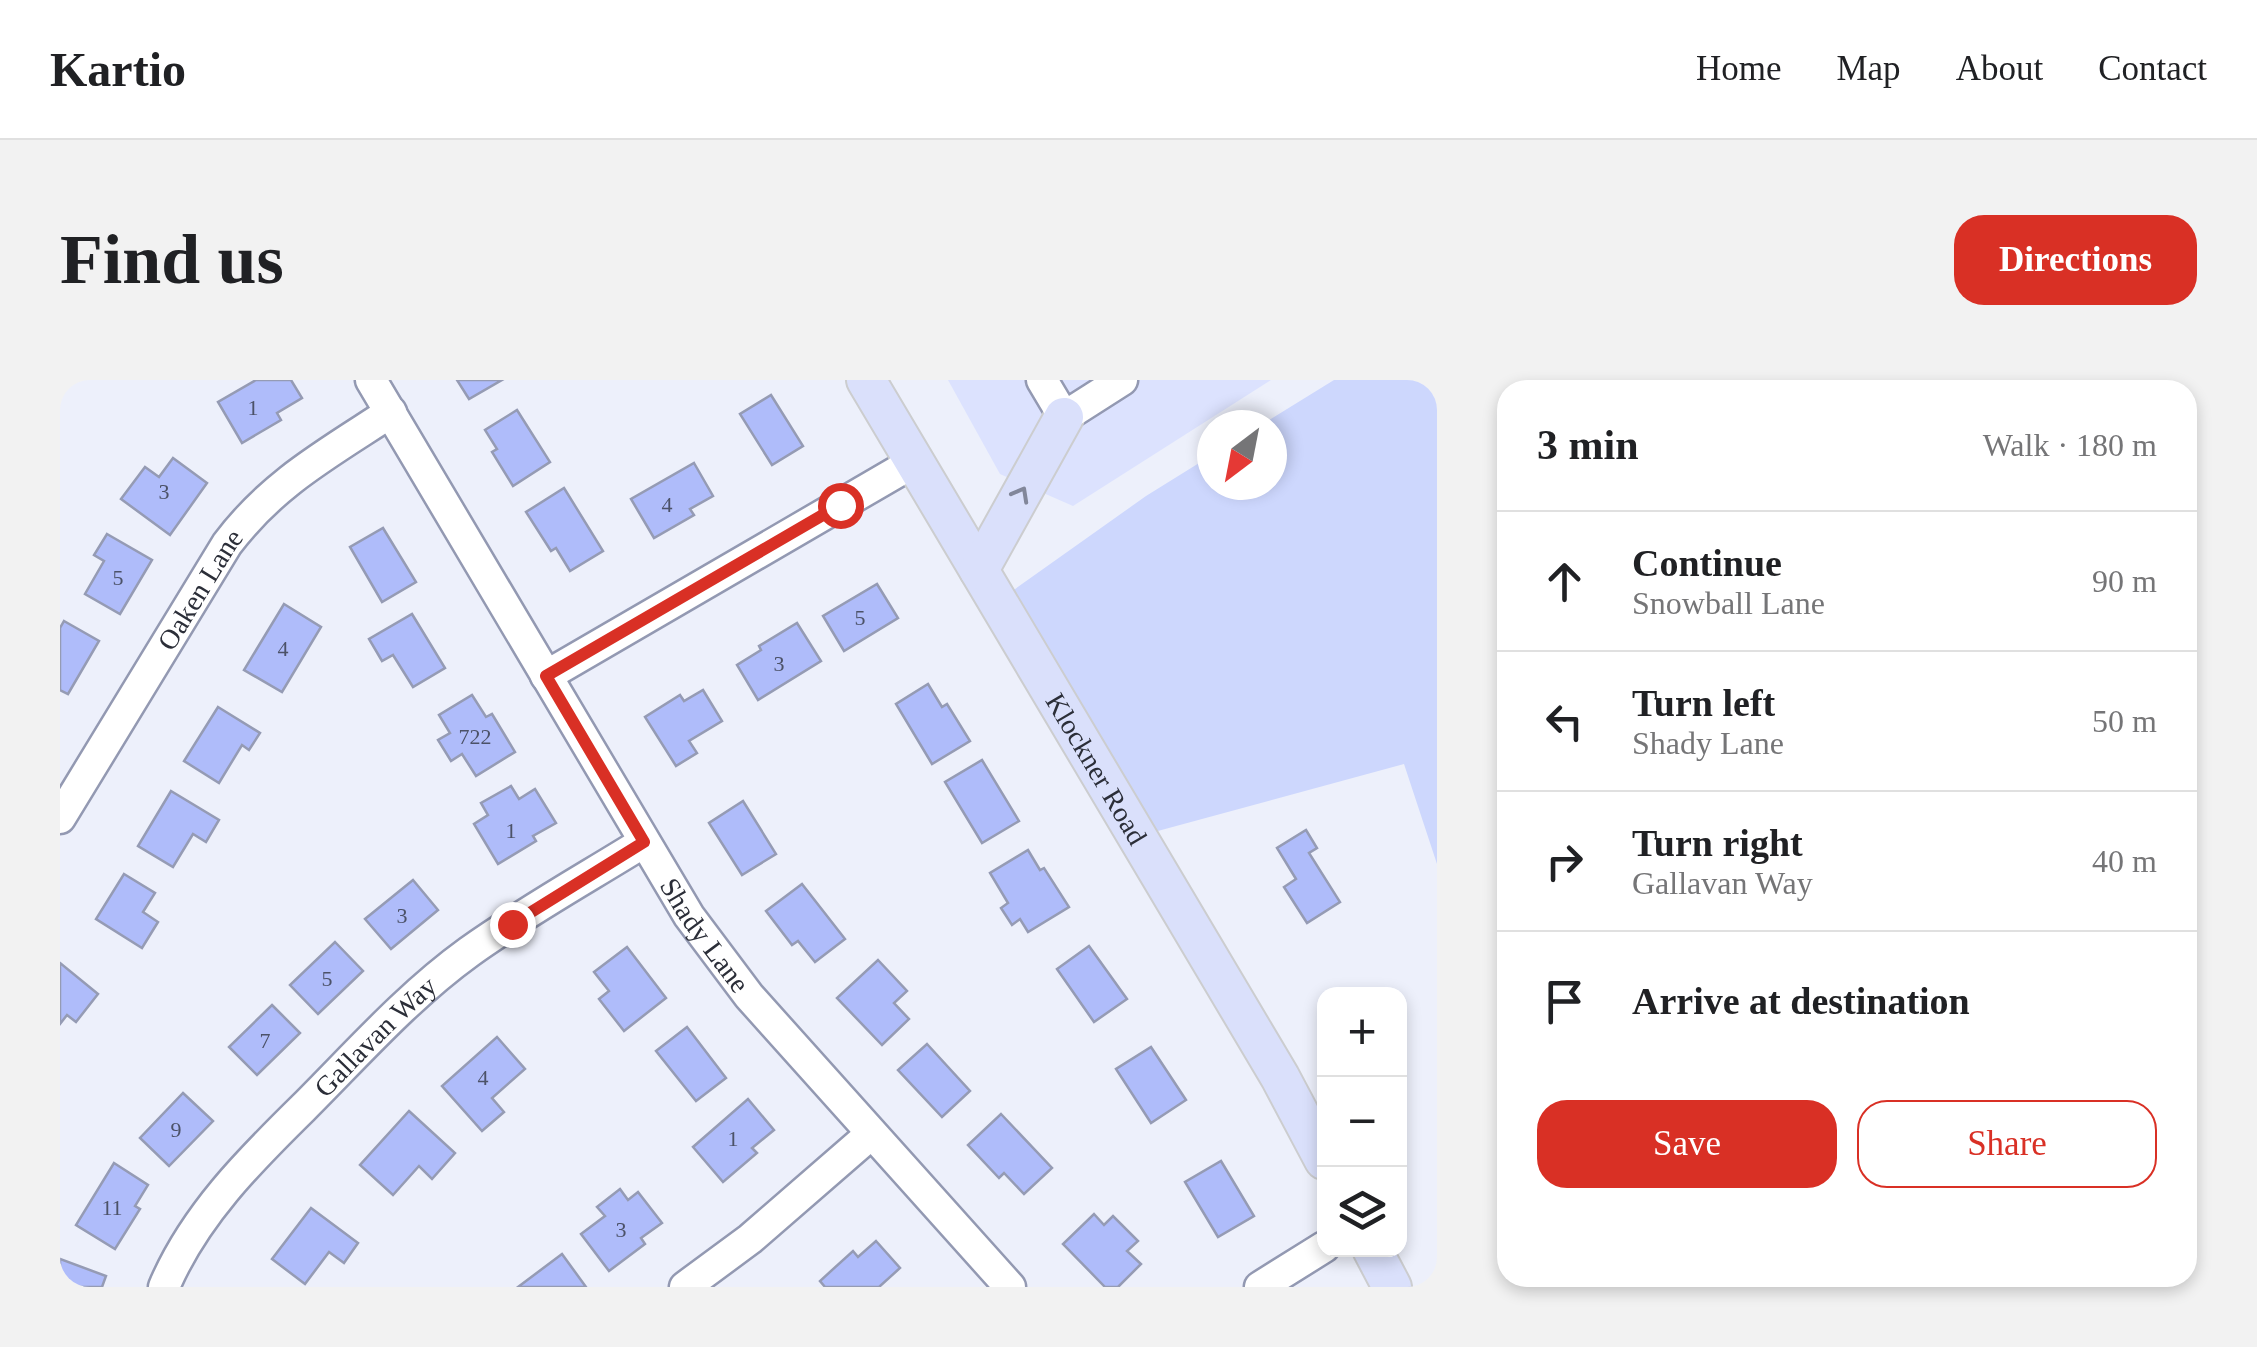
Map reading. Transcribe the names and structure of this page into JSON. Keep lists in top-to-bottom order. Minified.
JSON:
{"streets":{"main road":["Klockner Road"],"street":["Oaken Lane","Shady Lane","Gallavan Way"]},"crossings":[["Oaken Lane","Shady Lane"],["Shady Lane","Gallavan Way"]],"house_numbers":["1","3","4","5","5","4","3","722","1","3","5","7","4","9","1","11","3"],"north":"bottom left","page":{"header":"Kartio","nav":["Home","Map","About","Contact"],"buttons":["Directions",["Save","Share"]],"title":"Find us","heading":["3 min","Walk · 180 m"],"list":[["Continue","Snowball Lane","90 m"],["Turn left","Shady Lane","50 m"],["Turn right","Gallavan Way","40 m"],"Arrive at destination"],"map_buttons":["+","−"]}}
